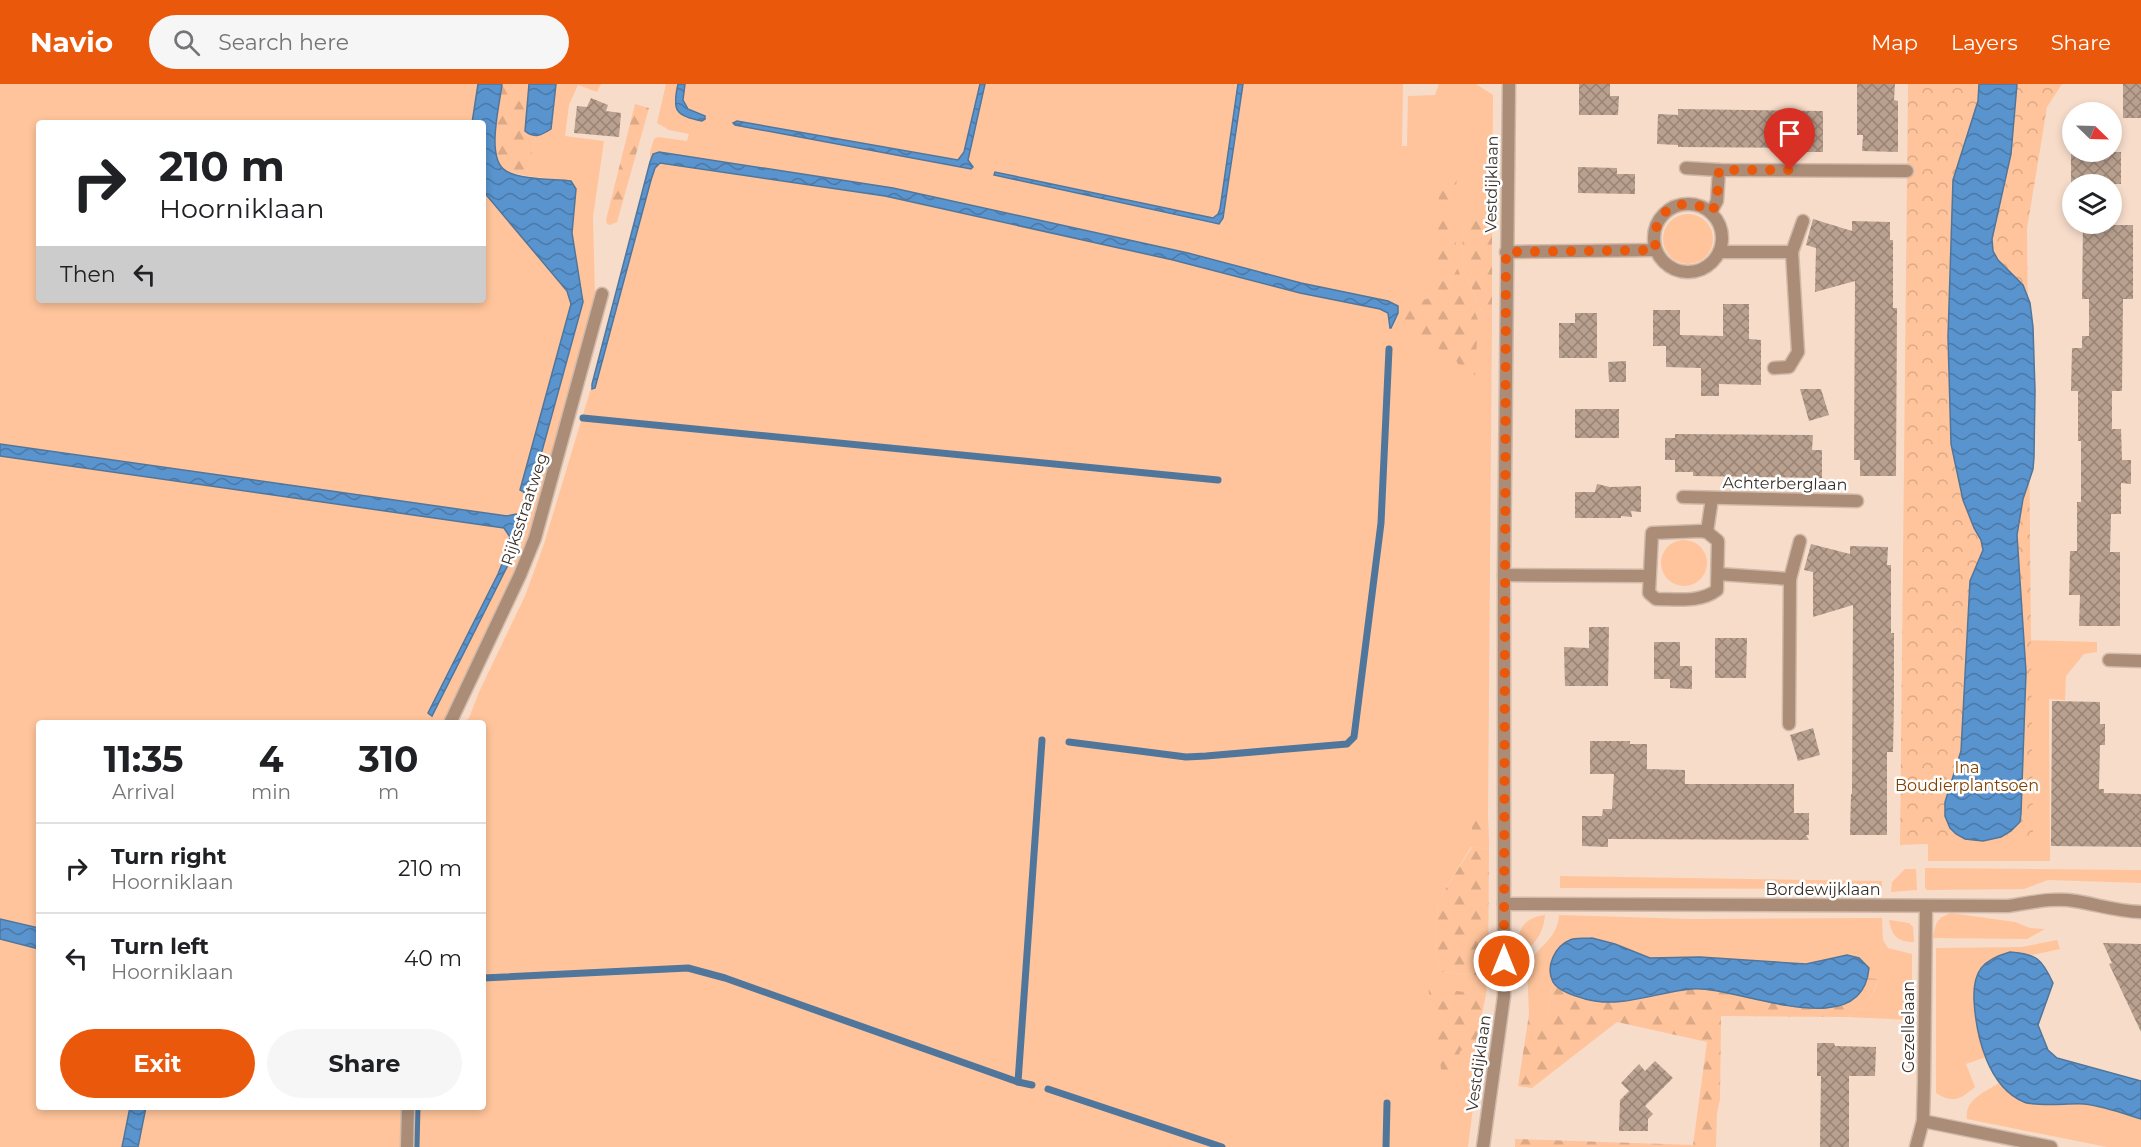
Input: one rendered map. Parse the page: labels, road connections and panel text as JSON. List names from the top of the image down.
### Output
{
  "streets": {
    "street": [
      "Vestdijklaan",
      "Achterberglaan",
      "Rijksstraatweg",
      "Bordewijklaan",
      "Gezellelaan"
    ]
  },
  "crossings": [
    ["Vestdijklaan", "Bordewijklaan"],
    ["Bordewijklaan", "Gezellelaan"]
  ],
  "parks": ["Ina Boudierplantsoen"],
  "north": "bottom right",
  "page": {
    "header": "Navio",
    "search": "Search here",
    "nav": ["Map", "Layers", "Share"],
    "turn": ["210 m", "Hoorniklaan"],
    "then": "Then",
    "eta": [
      "11:35",
      "Arrival",
      "4",
      "min",
      "310",
      "m"
    ],
    "list": [
      {
        "name": "Turn right",
        "note": "Hoorniklaan",
        "value": "210 m"
      },
      {
        "name": "Turn left",
        "note": "Hoorniklaan",
        "value": "40 m"
      }
    ],
    "buttons": ["Exit", "Share"]
  }
}
